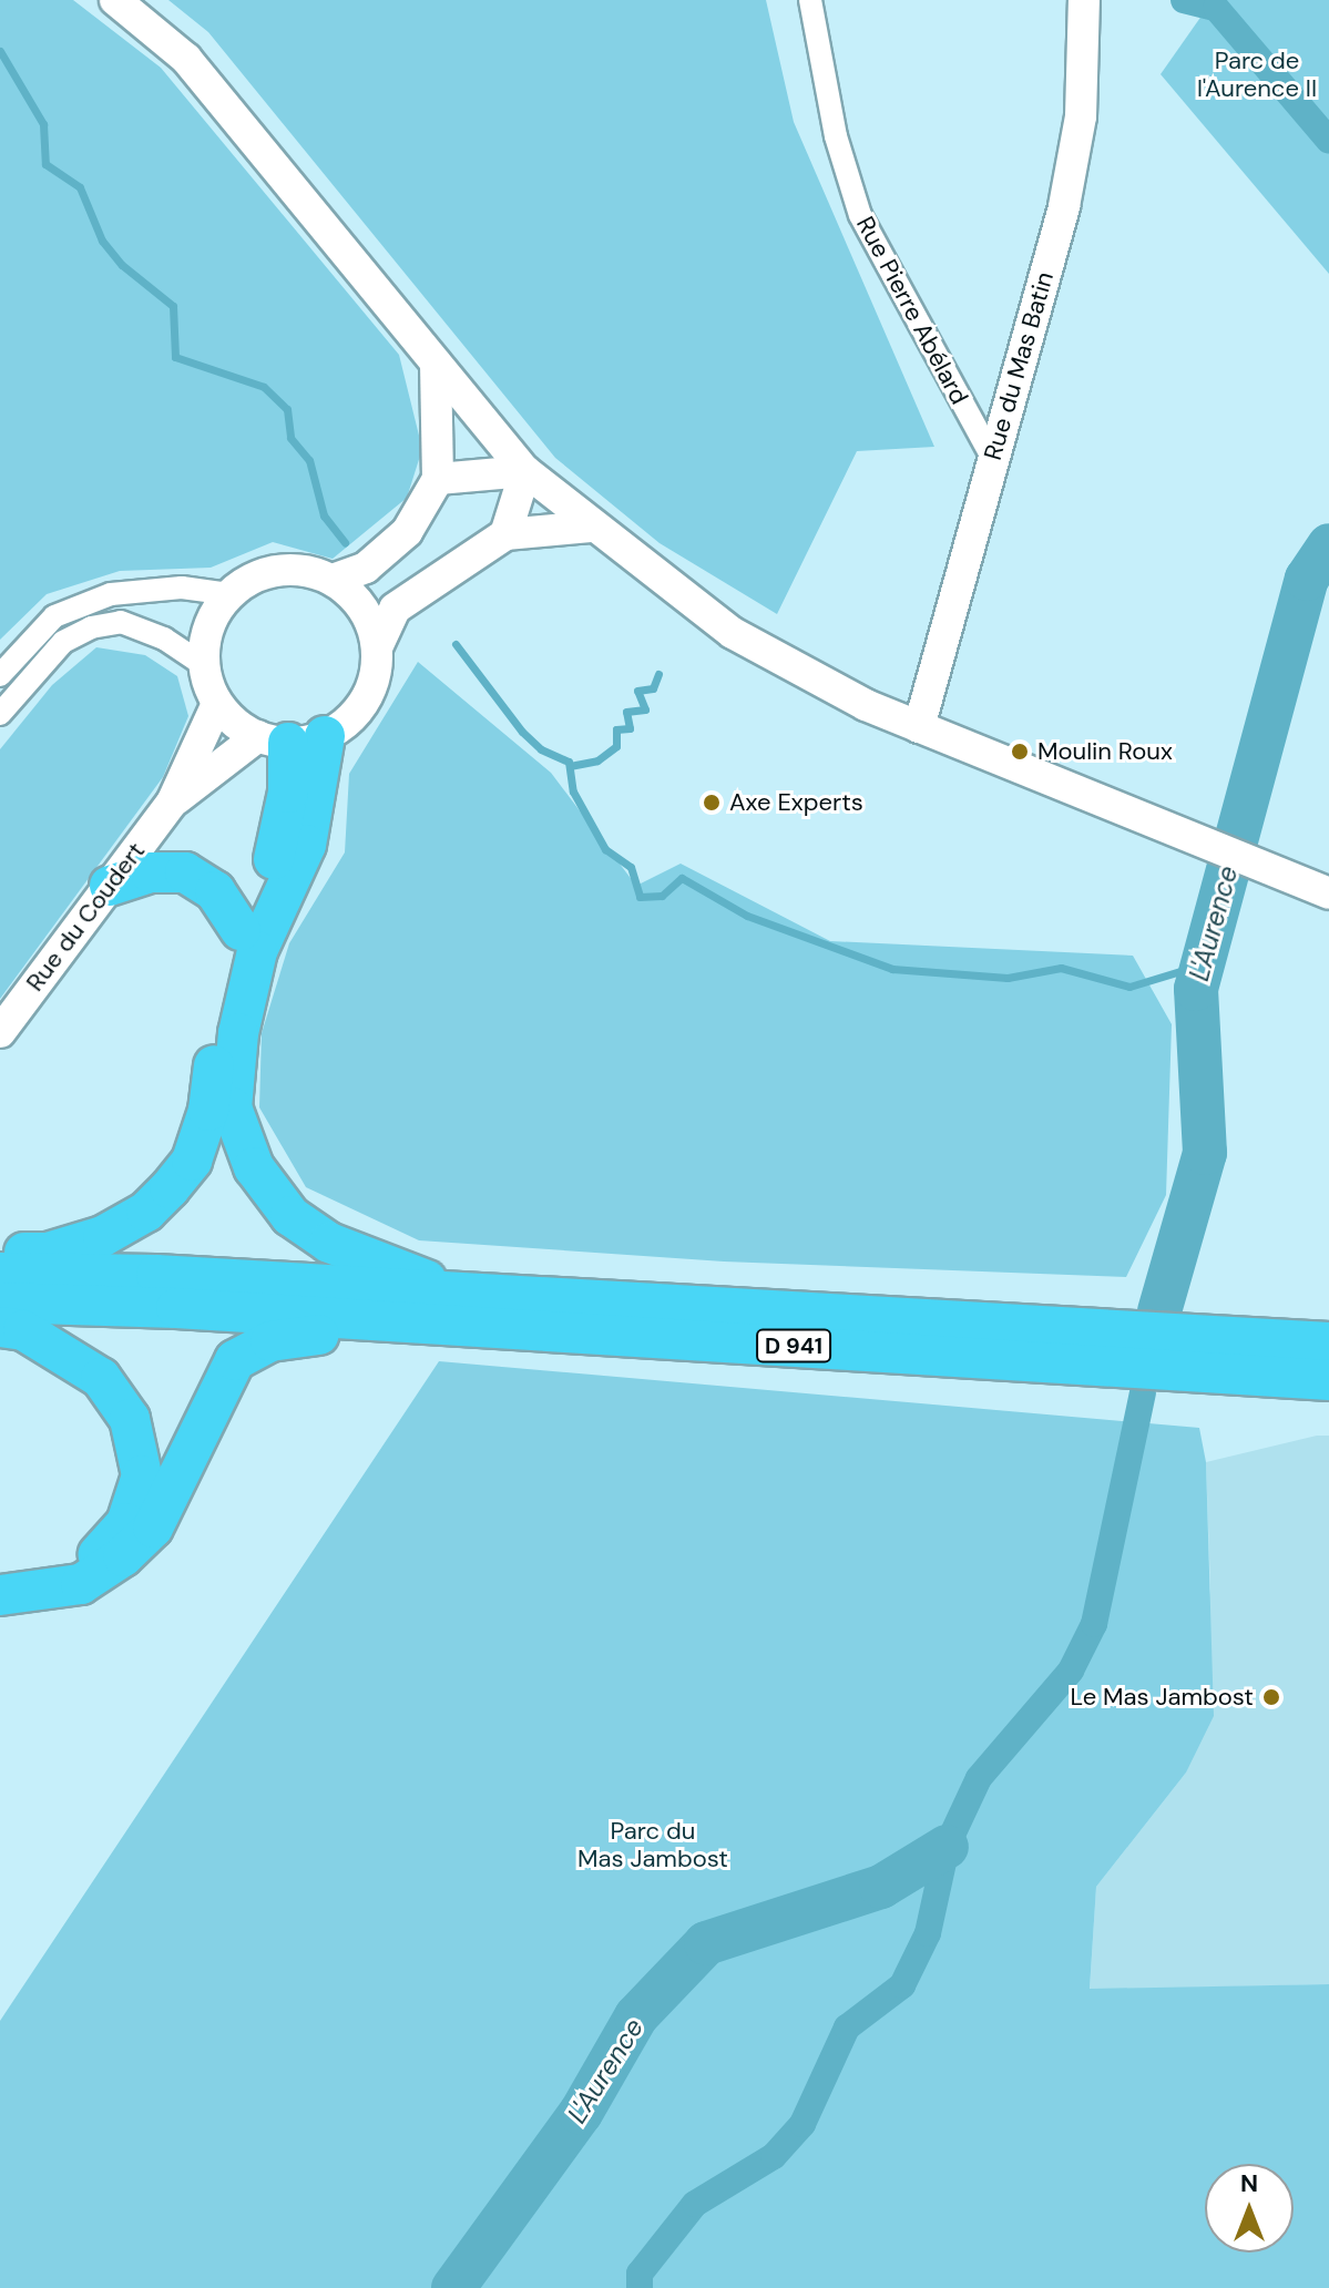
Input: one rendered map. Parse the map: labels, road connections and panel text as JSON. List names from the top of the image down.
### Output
{
  "streets": {
    "highway": ["D 941"],
    "street": ["Rue Pierre Abélard", "Rue du Mas Batin", "Rue du Coudert"]
  },
  "crossings": [
    ["Rue Pierre Abélard", "Rue du Mas Batin"]
  ],
  "water": ["L'Aurence"],
  "parks": ["Parc de l'Aurence II", "Parc du Mas Jambost"],
  "places": ["Moulin Roux", "Axe Experts", "Le Mas Jambost"],
  "north": "top"
}
